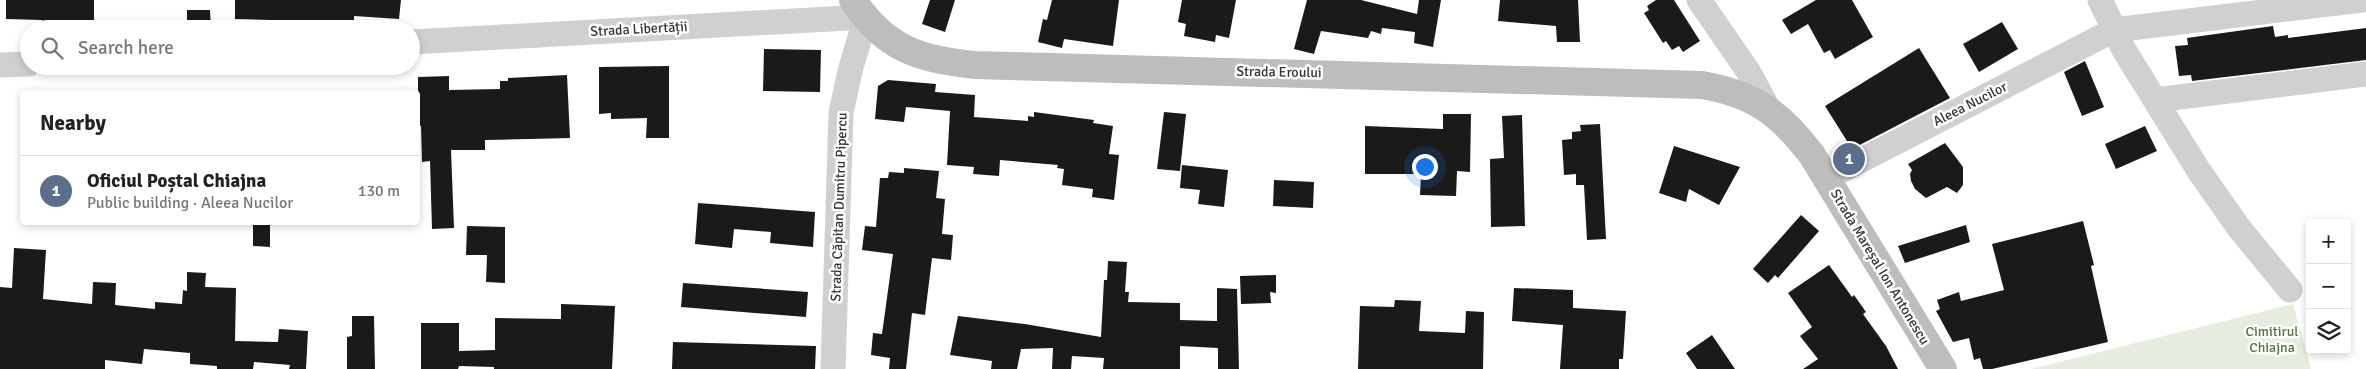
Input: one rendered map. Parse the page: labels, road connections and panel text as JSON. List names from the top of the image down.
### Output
{
  "streets": {
    "main road": ["Strada Eroului", "Strada Mareșal Ion Antonescu"],
    "street": ["Strada Libertății", "Aleea Nucilor", "Strada Căpitan Dumitru Pipercu"]
  },
  "crossings": [
    ["Strada Libertății", "Strada Eroului"],
    ["Strada Libertății", "Strada Căpitan Dumitru Pipercu"],
    ["Strada Eroului", "Strada Căpitan Dumitru Pipercu"],
    ["Strada Eroului", "Strada Mareșal Ion Antonescu"],
    ["Aleea Nucilor", "Strada Mareșal Ion Antonescu"]
  ],
  "parks": ["Cimitirul Chiajna"],
  "page": {
    "search": "Search here",
    "heading": "Nearby",
    "pins": "1",
    "list": [
      {
        "mark": "1",
        "name": "Oficiul Poștal Chiajna",
        "note": "Public building · Aleea Nucilor",
        "value": "130 m"
      }
    ],
    "map_buttons": ["+", "−"]
  }
}
